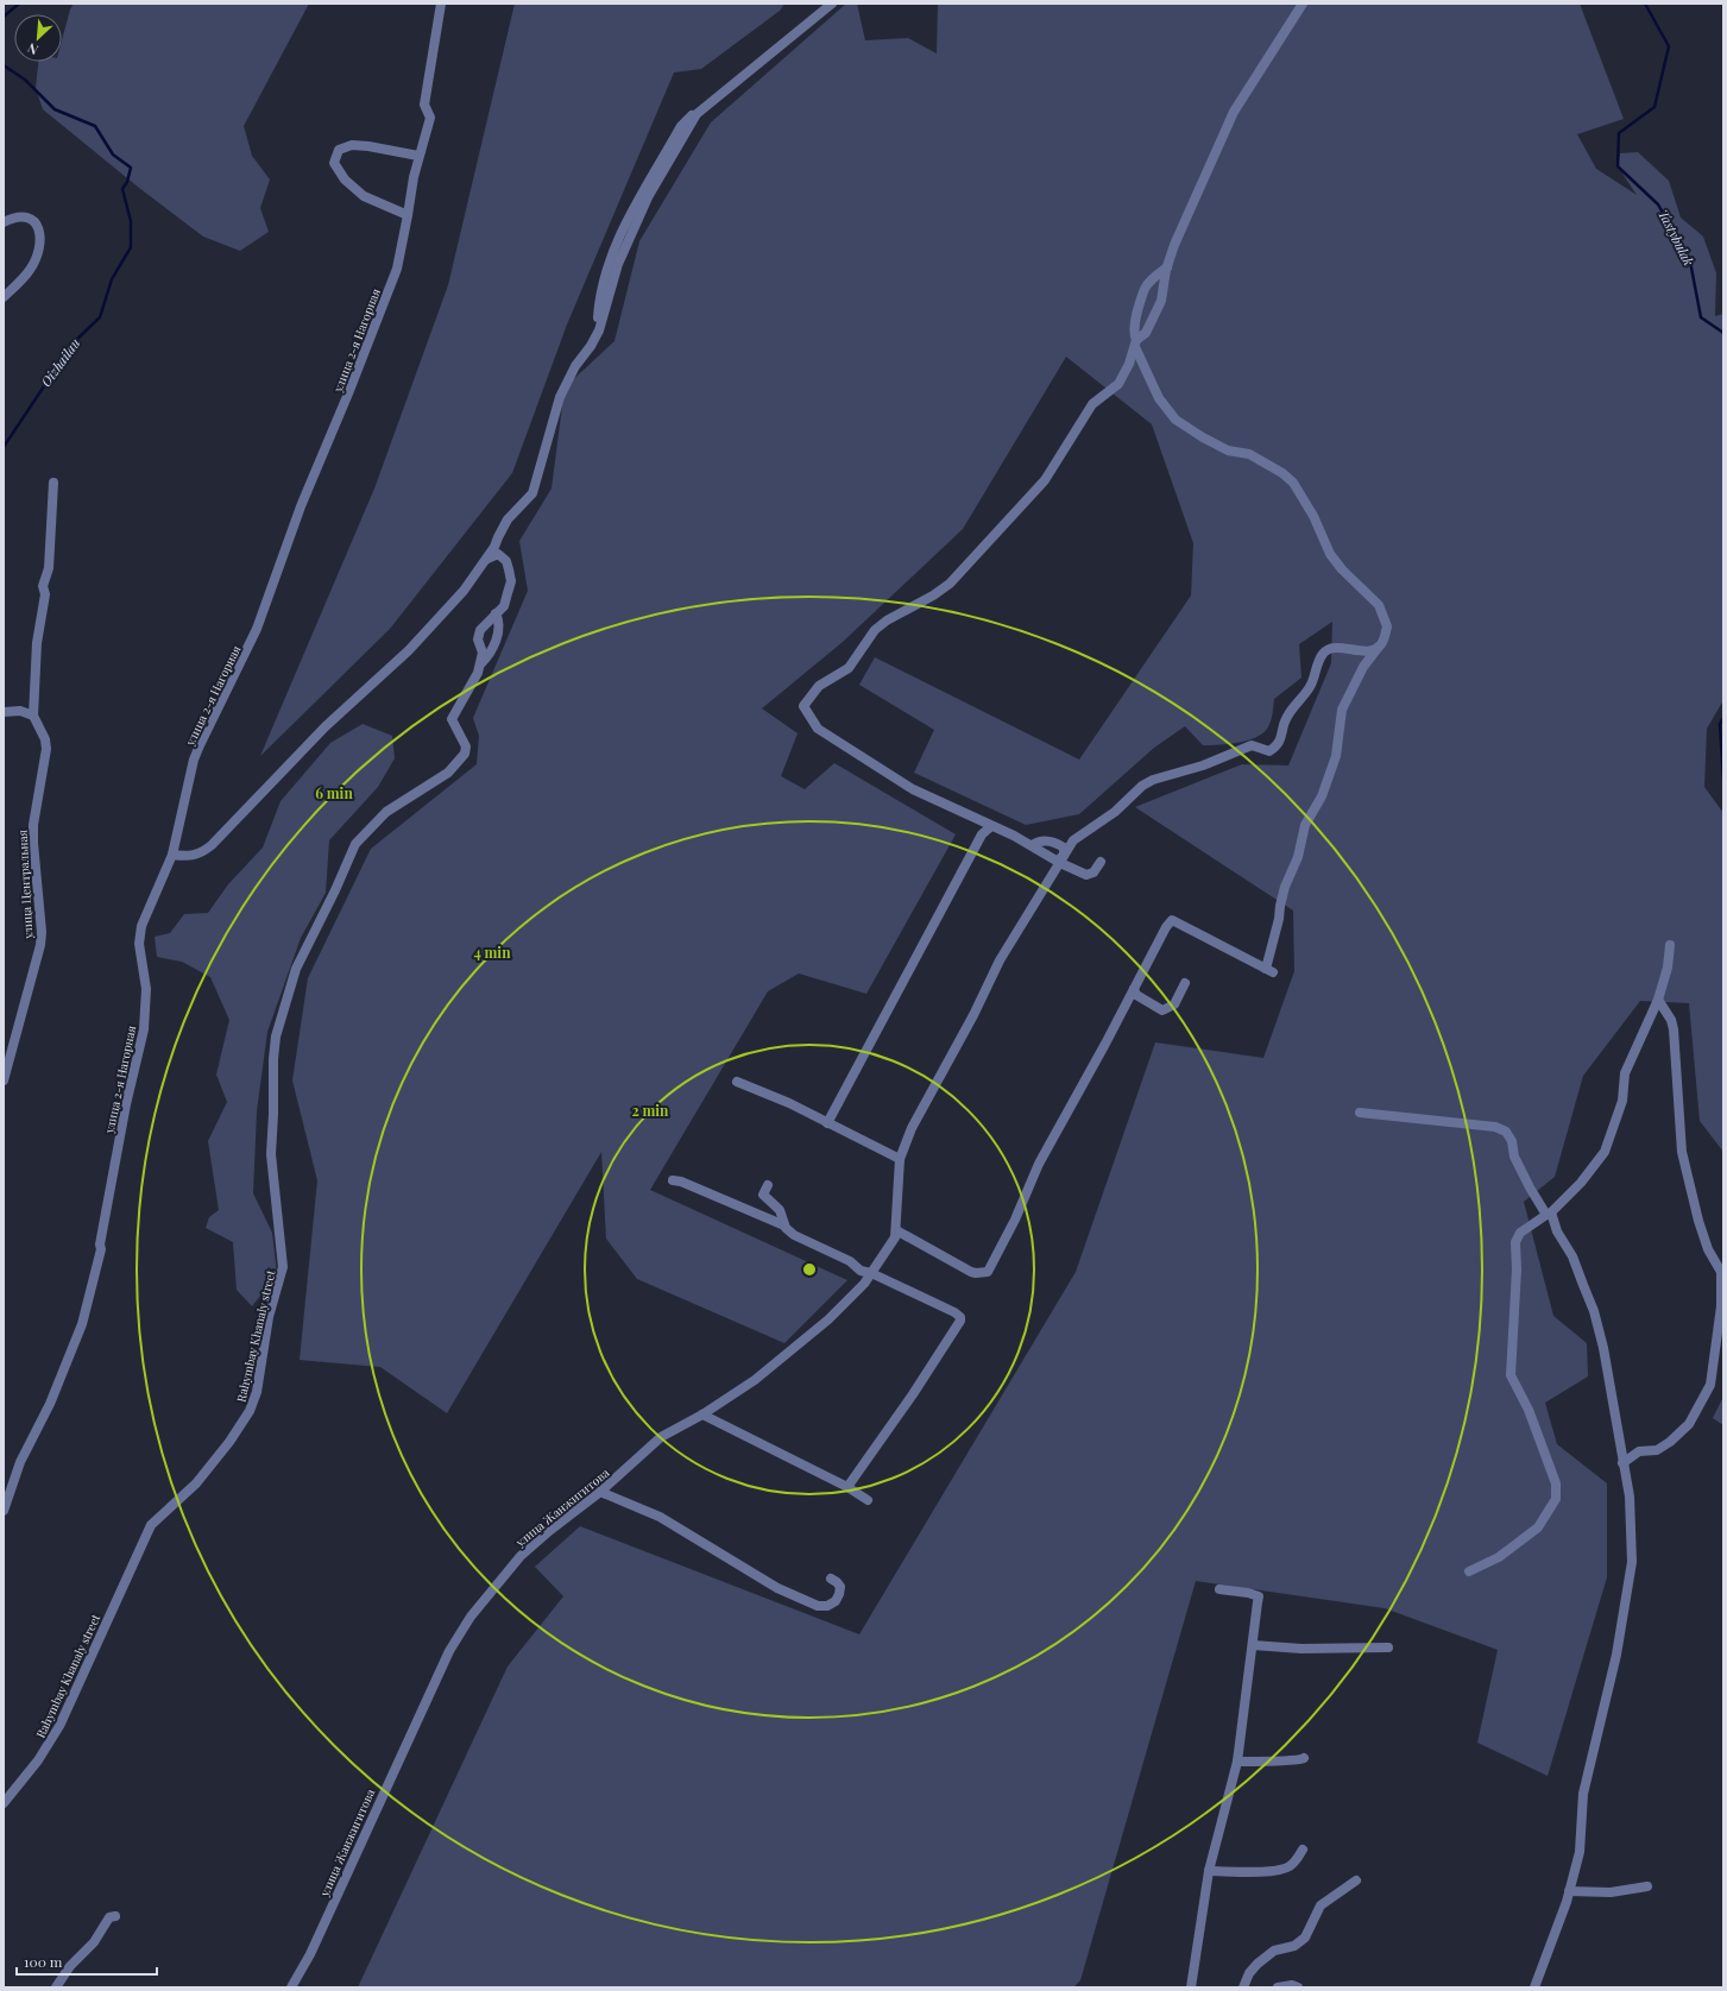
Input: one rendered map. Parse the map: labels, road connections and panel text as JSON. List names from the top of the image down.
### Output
{
  "streets": {
    "street": [
      "улица 2-я Нагорная",
      "улица Центральная",
      "Rahymbay Khanaly street",
      "улица Жанжигитова"
    ]
  },
  "water": ["Tastybulak", "Oizhailau"],
  "scale_bar": "100 m",
  "north": "bottom left",
  "rings": ["6 min", "4 min", "2 min"]
}
